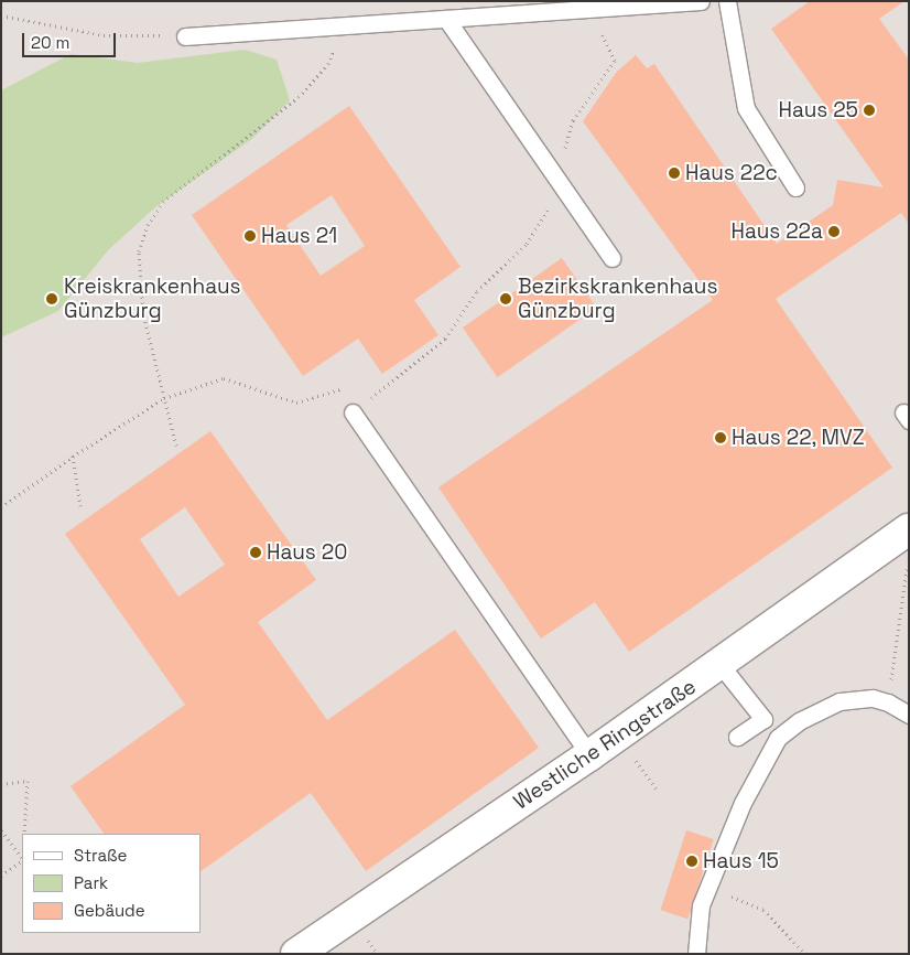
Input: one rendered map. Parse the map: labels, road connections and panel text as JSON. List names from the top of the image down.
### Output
{
  "streets": {
    "street": ["Westliche Ringstraße"]
  },
  "places": [
    "Haus 25",
    "Haus 22c",
    "Haus 22a",
    "Haus 21",
    "Kreiskrankenhaus Günzburg",
    "Bezirkskrankenhaus Günzburg",
    "Haus 22, MVZ",
    "Haus 20",
    "Haus 15"
  ],
  "legend": ["Straße", "Park", "Gebäude"],
  "scale_bar": "20 m"
}
